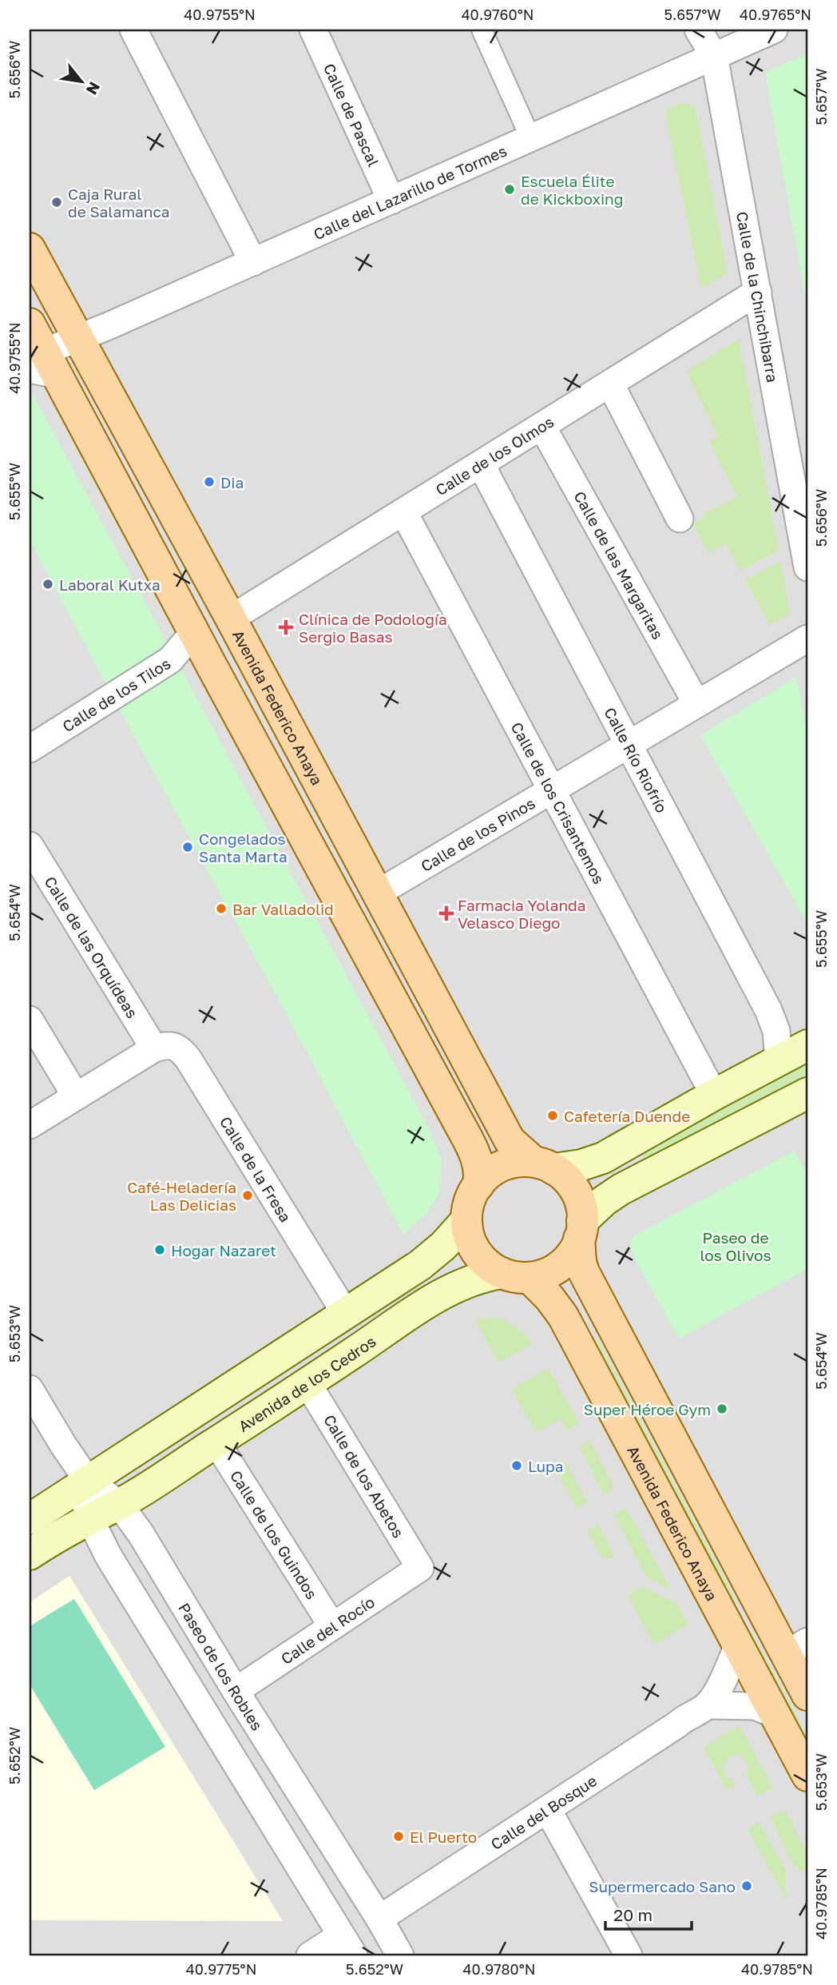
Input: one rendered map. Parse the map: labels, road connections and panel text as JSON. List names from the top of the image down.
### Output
{
  "streets": {
    "main road": ["Avenida Federico Anaya", "Avenida de los Cedros"],
    "street": [
      "Calle de Pascal",
      "Calle del Lazarillo de Tormes",
      "Calle de la Chinchibarra",
      "Calle de los Olmos",
      "Calle de las Margaritas",
      "Calle de los Tilos",
      "Calle Río Riofrío",
      "Calle de los Crisantemos",
      "Calle de los Pinos",
      "Calle de las Orquídeas",
      "Calle de la Fresa",
      "Calle de los Abetos",
      "Calle de los Guindos",
      "Calle del Rocío",
      "Paseo de los Robles",
      "Calle del Bosque"
    ]
  },
  "crossings": [
    ["Calle de Pascal", "Calle del Lazarillo de Tormes"],
    ["Calle del Lazarillo de Tormes", "Calle de la Chinchibarra"],
    ["Calle del Lazarillo de Tormes", "Avenida Federico Anaya"],
    ["Calle de la Chinchibarra", "Calle de los Olmos"],
    ["Calle de los Olmos", "Calle de las Margaritas"],
    ["Calle de los Olmos", "Avenida Federico Anaya"],
    ["Calle de los Olmos", "Calle Río Riofrío"],
    ["Calle de los Olmos", "Calle de los Crisantemos"],
    ["Calle de las Margaritas", "Calle de los Pinos"],
    ["Avenida Federico Anaya", "Calle de los Pinos"],
    ["Avenida Federico Anaya", "Avenida de los Cedros"],
    ["Avenida Federico Anaya", "Calle del Bosque"],
    ["Calle Río Riofrío", "Calle de los Pinos"],
    ["Calle de los Crisantemos", "Calle de los Pinos"],
    ["Calle de las Orquídeas", "Calle de la Fresa"],
    ["Calle de la Fresa", "Avenida de los Cedros"],
    ["Avenida de los Cedros", "Calle de los Abetos"],
    ["Avenida de los Cedros", "Calle de los Guindos"],
    ["Avenida de los Cedros", "Paseo de los Robles"],
    ["Calle de los Abetos", "Calle del Rocío"],
    ["Calle de los Guindos", "Calle del Rocío"],
    ["Calle del Rocío", "Paseo de los Robles"],
    ["Paseo de los Robles", "Calle del Bosque"]
  ],
  "parks": ["Paseo de los Olivos"],
  "places": {
    "other": [
      "Escuela Élite de Kickboxing",
      "Caja Rural de Salamanca",
      "Dia",
      "Laboral Kutxa",
      "Congelados Santa Marta",
      "Bar Valladolid",
      "Cafetería Duende",
      "Café-Heladería Las Delicias",
      "Hogar Nazaret",
      "Super Héroe Gym",
      "Lupa",
      "El Puerto",
      "Supermercado Sano"
    ],
    "health": ["Clínica de Podología Sergio Basas", "Farmacia Yolanda Velasco Diego"]
  },
  "scale_bar": "20 m",
  "north": "bottom right",
  "coordinates": [
    "40.9755°N",
    "40.9760°N",
    "5.657°W",
    "40.9765°N",
    "5.656°W",
    "5.655°W",
    "5.654°W",
    "5.653°W",
    "5.652°W",
    "40.9785°N",
    "40.9775°N",
    "40.9780°N"
  ]
}
